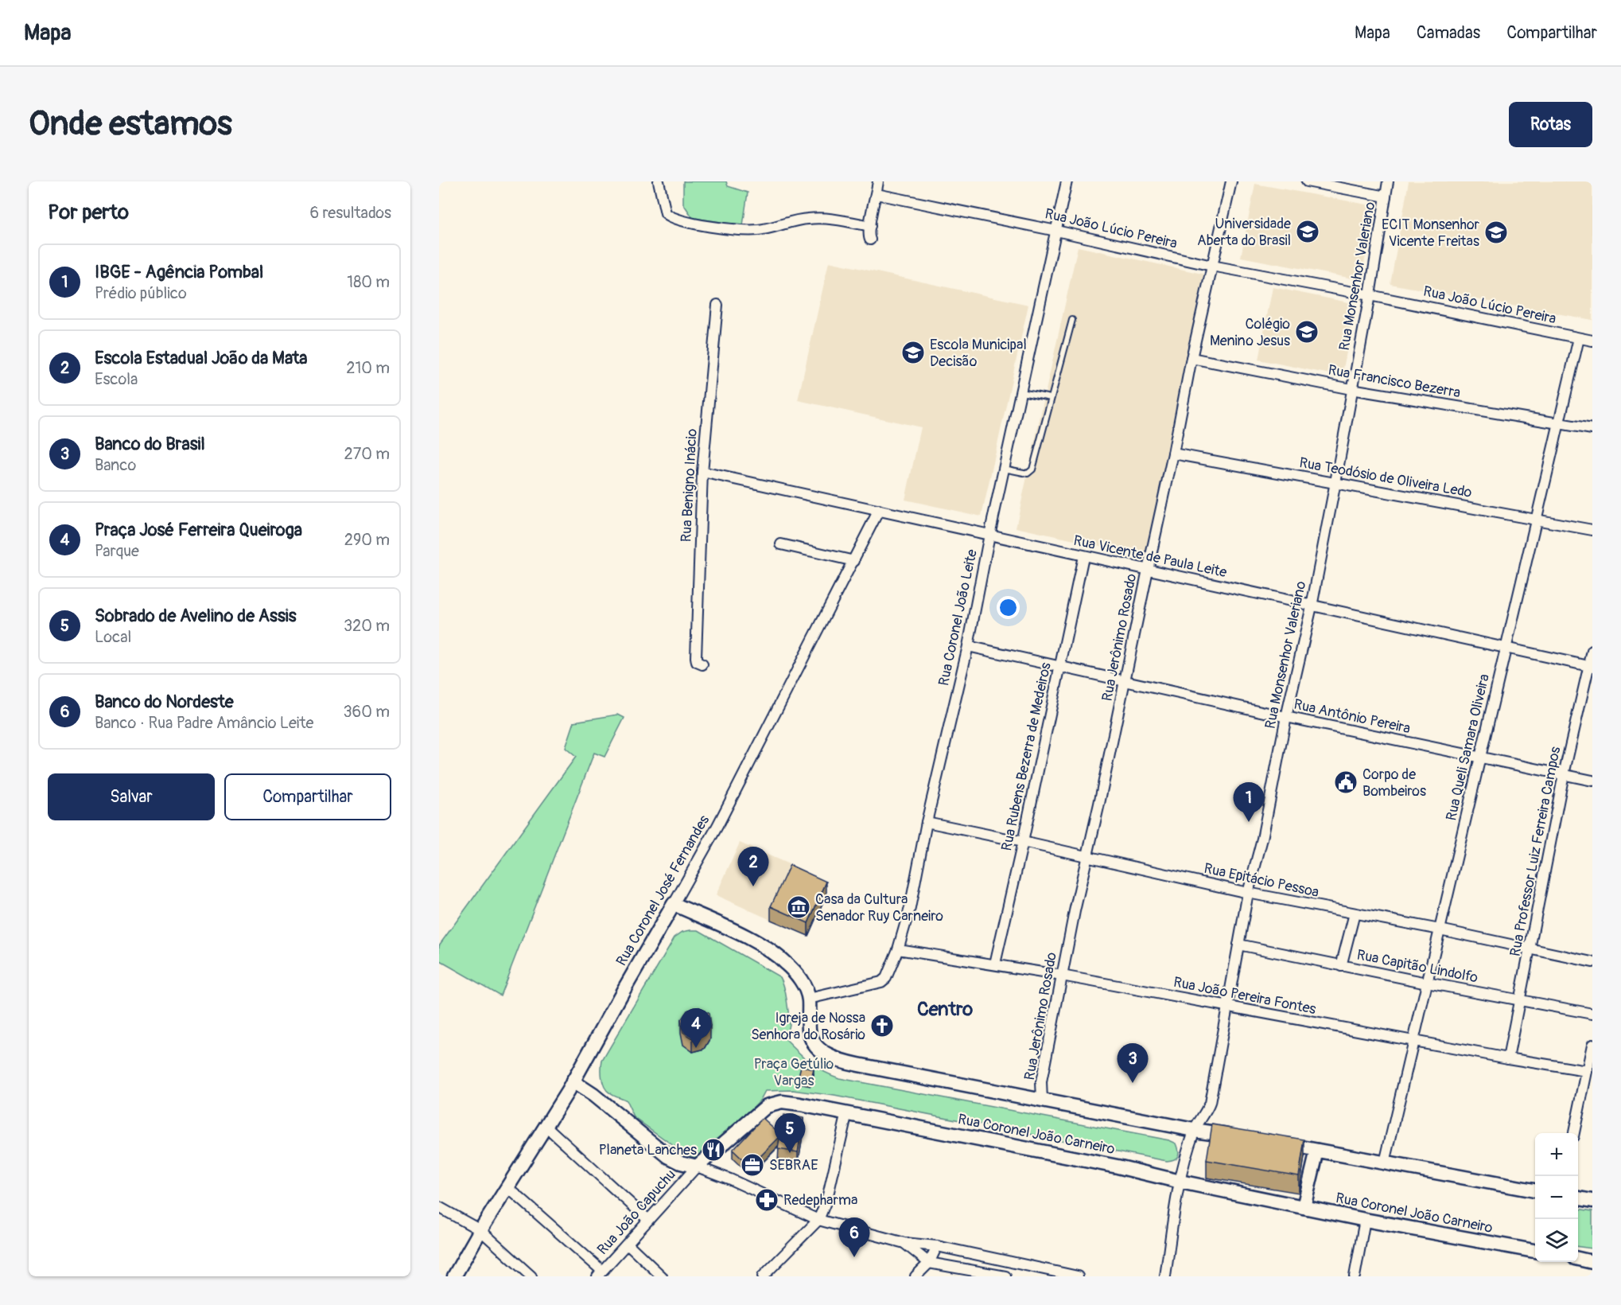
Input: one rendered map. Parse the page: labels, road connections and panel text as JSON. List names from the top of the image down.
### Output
{
  "streets": {
    "main road": ["Rua Coronel José Fernandes", "Rua Coronel João Carneiro"],
    "street": [
      "Rua João Lúcio Pereira",
      "Rua Monsenhor Valeriano",
      "Rua Francisco Bezerra",
      "Rua Teodósio de Oliveira Ledo",
      "Rua Benigno Inácio",
      "Rua Vicente de Paula Leite",
      "Rua Coronel João Leite",
      "Rua Jerônimo Rosado",
      "Rua Antônio Pereira",
      "Rua Queli Samara Oliveira",
      "Rua Rubens Bezerra de Medeiros",
      "Rua Professor Luiz Ferreira Campos",
      "Rua Epitácio Pessoa",
      "Rua Capitão Lindolfo",
      "Rua João Pereira Fontes",
      "Rua João Capuchu"
    ]
  },
  "crossings": [
    ["Rua João Lúcio Pereira", "Rua Monsenhor Valeriano"],
    ["Rua João Lúcio Pereira", "Rua Coronel João Leite"],
    ["Rua João Lúcio Pereira", "Rua Jerônimo Rosado"],
    ["Rua João Lúcio Pereira", "Rua Queli Samara Oliveira"],
    ["Rua Monsenhor Valeriano", "Rua Francisco Bezerra"],
    ["Rua Monsenhor Valeriano", "Rua Teodósio de Oliveira Ledo"],
    ["Rua Monsenhor Valeriano", "Rua Vicente de Paula Leite"],
    ["Rua Monsenhor Valeriano", "Rua Antônio Pereira"],
    ["Rua Monsenhor Valeriano", "Rua Epitácio Pessoa"],
    ["Rua Monsenhor Valeriano", "Rua Capitão Lindolfo"],
    ["Rua Monsenhor Valeriano", "Rua João Pereira Fontes"],
    ["Rua Monsenhor Valeriano", "Rua Coronel João Carneiro"],
    ["Rua Francisco Bezerra", "Rua Jerônimo Rosado"],
    ["Rua Francisco Bezerra", "Rua Queli Samara Oliveira"],
    ["Rua Teodósio de Oliveira Ledo", "Rua Jerônimo Rosado"],
    ["Rua Teodósio de Oliveira Ledo", "Rua Queli Samara Oliveira"],
    ["Rua Benigno Inácio", "Rua Vicente de Paula Leite"],
    ["Rua Vicente de Paula Leite", "Rua Coronel João Leite"],
    ["Rua Vicente de Paula Leite", "Rua Jerônimo Rosado"],
    ["Rua Vicente de Paula Leite", "Rua Queli Samara Oliveira"],
    ["Rua Vicente de Paula Leite", "Rua Rubens Bezerra de Medeiros"],
    ["Rua Vicente de Paula Leite", "Rua Professor Luiz Ferreira Campos"],
    ["Rua Vicente de Paula Leite", "Rua Coronel José Fernandes"],
    ["Rua Coronel João Leite", "Rua Antônio Pereira"],
    ["Rua Coronel João Leite", "Rua Epitácio Pessoa"],
    ["Rua Coronel João Leite", "Rua João Pereira Fontes"],
    ["Rua Jerônimo Rosado", "Rua Antônio Pereira"],
    ["Rua Jerônimo Rosado", "Rua Epitácio Pessoa"],
    ["Rua Jerônimo Rosado", "Rua João Pereira Fontes"],
    ["Rua Antônio Pereira", "Rua Queli Samara Oliveira"],
    ["Rua Antônio Pereira", "Rua Rubens Bezerra de Medeiros"],
    ["Rua Antônio Pereira", "Rua Professor Luiz Ferreira Campos"],
    ["Rua Queli Samara Oliveira", "Rua Epitácio Pessoa"],
    ["Rua Queli Samara Oliveira", "Rua Capitão Lindolfo"],
    ["Rua Queli Samara Oliveira", "Rua João Pereira Fontes"],
    ["Rua Rubens Bezerra de Medeiros", "Rua Epitácio Pessoa"],
    ["Rua Rubens Bezerra de Medeiros", "Rua João Pereira Fontes"],
    ["Rua Professor Luiz Ferreira Campos", "Rua Epitácio Pessoa"],
    ["Rua Professor Luiz Ferreira Campos", "Rua Capitão Lindolfo"],
    ["Rua Professor Luiz Ferreira Campos", "Rua João Pereira Fontes"],
    ["Rua Coronel João Carneiro", "Rua João Capuchu"]
  ],
  "districts": ["Centro"],
  "parks": ["Praça Getúlio Vargas"],
  "places": {
    "school or university": [
      "Universidade Aberta do Brasil",
      "ECIT Monsenhor Vicente Freitas",
      "Colégio Menino Jesus",
      "Escola Municipal Decisão"
    ],
    "public building": ["Corpo de Bombeiros"],
    "museum": ["Casa da Cultura Senador Ruy Carneiro"],
    "church": ["Igreja de Nossa Senhora do Rosário"],
    "restaurant": ["Planeta Lanches"],
    "office": ["SEBRAE"],
    "pharmacy": ["Redepharma"]
  },
  "page": {
    "header": "Mapa",
    "nav": ["Mapa", "Camadas", "Compartilhar"],
    "buttons": [
      "Rotas",
      ["Salvar", "Compartilhar"]
    ],
    "title": "Onde estamos",
    "heading": ["Por perto", "6 resultados"],
    "list": [
      {
        "mark": "1",
        "name": "IBGE - Agência Pombal",
        "note": "Prédio público",
        "value": "180 m"
      },
      {
        "mark": "2",
        "name": "Escola Estadual João da Mata",
        "note": "Escola",
        "value": "210 m"
      },
      {
        "mark": "3",
        "name": "Banco do Brasil",
        "note": "Banco",
        "value": "270 m"
      },
      {
        "mark": "4",
        "name": "Praça José Ferreira Queiroga",
        "note": "Parque",
        "value": "290 m"
      },
      {
        "mark": "5",
        "name": "Sobrado de Avelino de Assis",
        "note": "Local",
        "value": "320 m"
      },
      {
        "mark": "6",
        "name": "Banco do Nordeste",
        "note": "Banco · Rua Padre Amâncio Leite",
        "value": "360 m"
      }
    ],
    "pins": [
      "1",
      "2",
      "4",
      "3",
      "5",
      "6"
    ],
    "map_buttons": ["+", "−"]
  }
}
